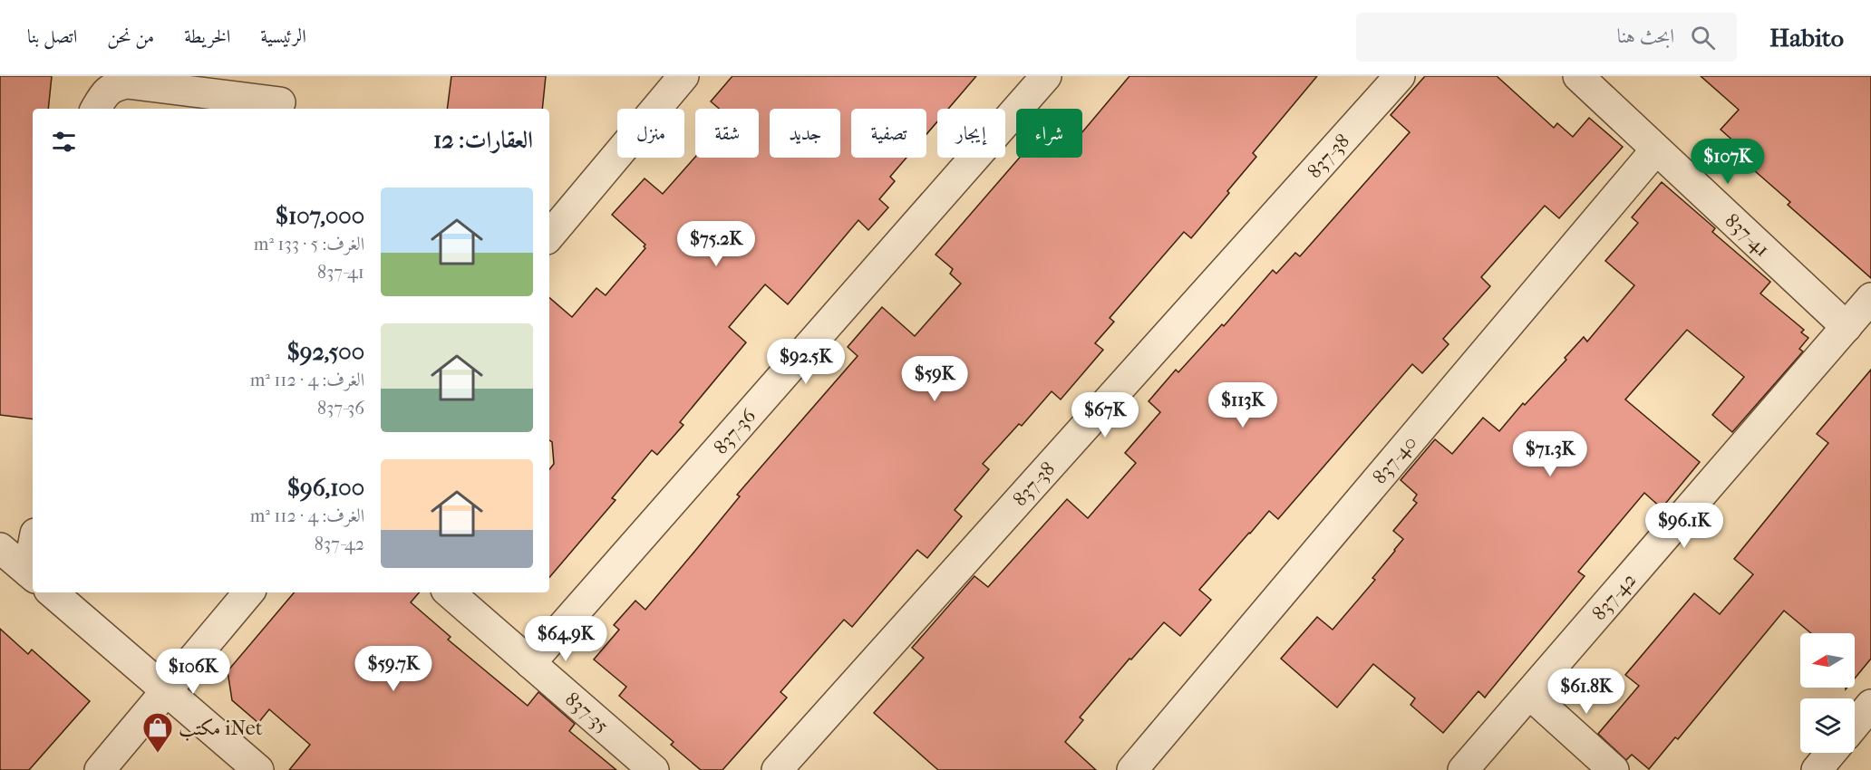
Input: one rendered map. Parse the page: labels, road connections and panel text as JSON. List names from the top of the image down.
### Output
{
  "streets": {
    "street": [
      "837-38",
      "837-41",
      "837-36",
      "837-40",
      "837-42",
      "837-35"
    ]
  },
  "crossings": [
    ["837-41", "837-40"],
    ["837-41", "837-42"],
    ["837-36", "837-35"]
  ],
  "places": {
    "shop": ["مكتب iNet"]
  },
  "north": "left",
  "page": {
    "header": "Habito",
    "search": "ابحث هنا",
    "nav": [
      "الرئيسية",
      "الخريطة",
      "من نحن",
      "اتصل بنا"
    ],
    "chip": [
      "شراء",
      "إيجار",
      "تصفية",
      "جديد",
      "شقة",
      "منزل"
    ],
    "heading": "العقارات: 12",
    "price": [
      "$107K",
      "$75.2K",
      "$92.5K",
      "$59K",
      "$113K",
      "$67K",
      "$71.3K",
      "$96.1K",
      "$64.9K",
      "$59.7K",
      "$106K",
      "$61.8K"
    ],
    "list": [
      {
        "name": "$107,000",
        "note": "الغرف: 5 · 133 m² · 837-41"
      },
      {
        "name": "$92,500",
        "note": "الغرف: 4 · 112 m² · 837-36"
      },
      {
        "name": "$96,100",
        "note": "الغرف: 4 · 112 m² · 837-42"
      }
    ]
  }
}
